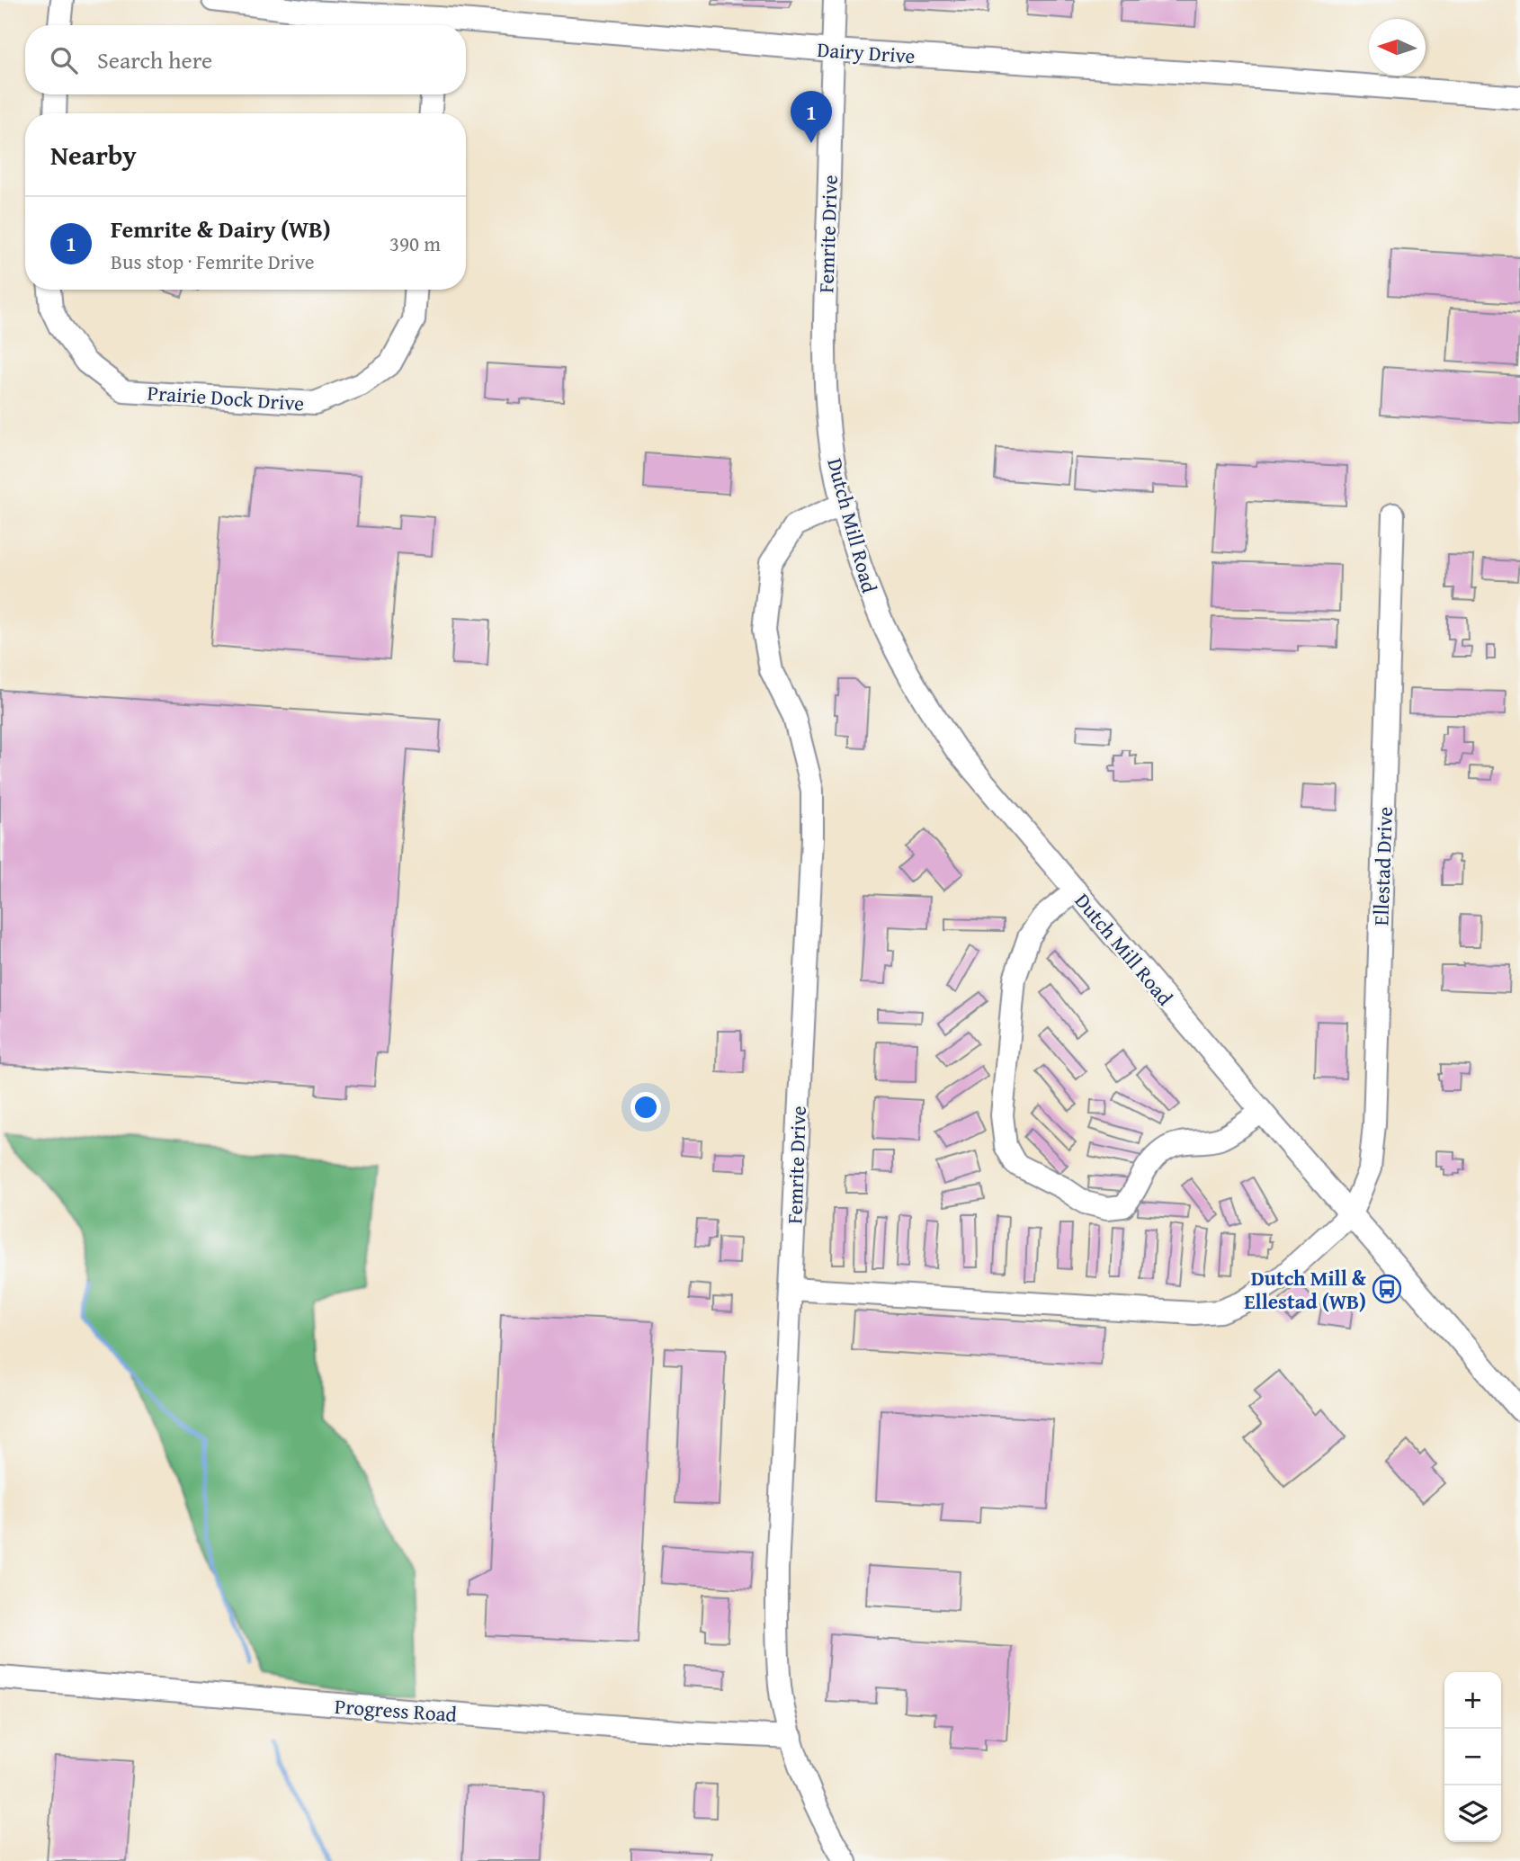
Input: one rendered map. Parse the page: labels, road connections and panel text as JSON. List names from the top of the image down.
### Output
{
  "streets": {
    "street": [
      "Dairy Drive",
      "Femrite Drive",
      "Prairie Dock Drive",
      "Dutch Mill Road",
      "Ellestad Drive",
      "Progress Road"
    ]
  },
  "crossings": [
    ["Dairy Drive", "Femrite Drive"],
    ["Femrite Drive", "Dutch Mill Road"],
    ["Femrite Drive", "Progress Road"],
    ["Dutch Mill Road", "Ellestad Drive"]
  ],
  "places": {
    "bus stop": ["Dutch Mill & Ellestad (WB)"]
  },
  "north": "left",
  "page": {
    "search": "Search here",
    "pins": "1",
    "heading": "Nearby",
    "list": [
      {
        "mark": "1",
        "name": "Femrite & Dairy (WB)",
        "note": "Bus stop · Femrite Drive",
        "value": "390 m"
      }
    ],
    "map_buttons": ["+", "−"]
  }
}
